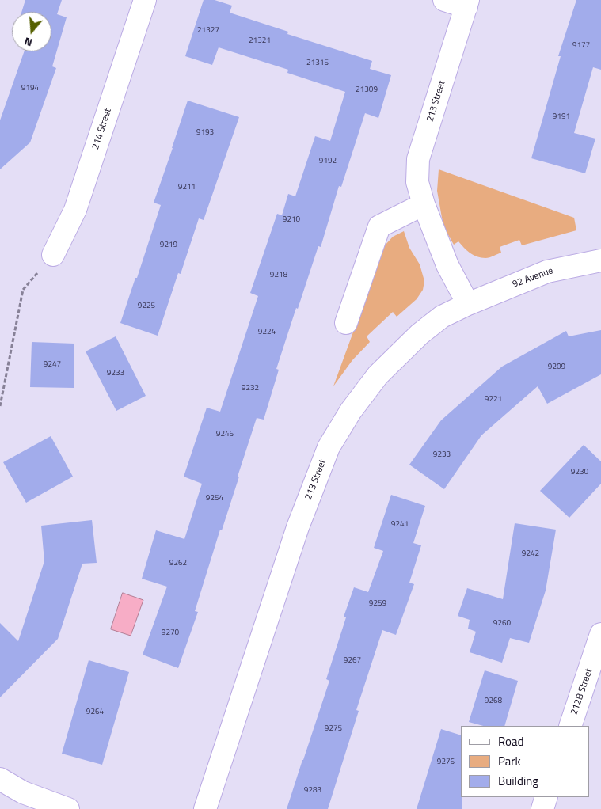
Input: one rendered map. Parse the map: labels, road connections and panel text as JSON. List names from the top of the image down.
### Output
{
  "streets": {
    "street": [
      "213 Street",
      "214 Street",
      "92 Avenue",
      "212B Street"
    ]
  },
  "crossings": [
    ["213 Street", "92 Avenue"]
  ],
  "house_numbers": [
    "21327",
    "21321",
    "9177",
    "21315",
    "9194",
    "21309",
    "9191",
    "9193",
    "9192",
    "9211",
    "9210",
    "9219",
    "9218",
    "9225",
    "9224",
    "9247",
    "9209",
    "9233",
    "9232",
    "9221",
    "9246",
    "9233",
    "9230",
    "9254",
    "9241",
    "9242",
    "9262",
    "9259",
    "9260",
    "9270",
    "9267",
    "9268",
    "9264",
    "9275",
    "9276",
    "9283"
  ],
  "legend": ["Road", "Park", "Building"],
  "north": "bottom"
}
